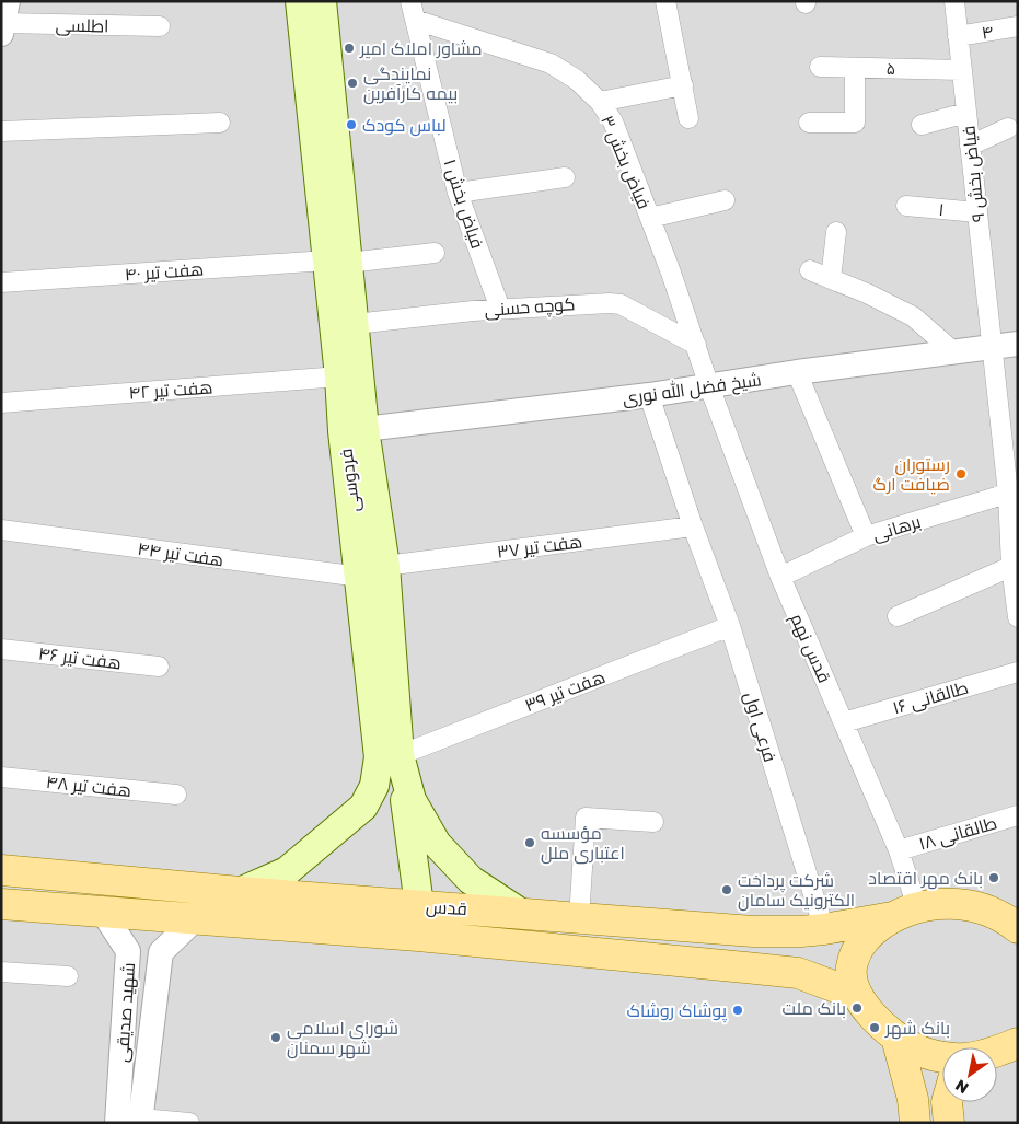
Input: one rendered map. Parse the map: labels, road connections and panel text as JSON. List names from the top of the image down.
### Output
{
  "streets": {
    "main road": ["فردوسی", "قدس"],
    "street": [
      "اطلسی",
      "۴",
      "۵",
      "فیاض بخش ۳",
      "فیاض بخش ۹",
      "فیاض بخش ۱",
      "۱",
      "هفت تیر ۴۰",
      "کوچه حسنی",
      "شیخ فضل الله نوری",
      "هفت تیر ۴۲",
      "برهانی",
      "هفت تیر ۳۷",
      "هفت تیر ۴۴",
      "قدس نهم",
      "هفت تیر ۴۶",
      "هفت تیر ۳۹",
      "طالقانی ۱۶",
      "فرعی اول",
      "هفت تیر ۴۸",
      "طالقانی ۱۸",
      "شهید صدیقی"
    ]
  },
  "crossings": [
    ["۴", "فیاض بخش ۹"],
    ["۵", "فیاض بخش ۹"],
    ["فیاض بخش ۳", "فیاض بخش ۱"],
    ["فیاض بخش ۳", "کوچه حسنی"],
    ["فیاض بخش ۳", "شیخ فضل الله نوری"],
    ["فیاض بخش ۳", "قدس نهم"],
    ["فیاض بخش ۹", "۱"],
    ["فیاض بخش ۹", "شیخ فضل الله نوری"],
    ["فیاض بخش ۹", "برهانی"],
    ["فیاض بخش ۱", "کوچه حسنی"],
    ["هفت تیر ۴۰", "فردوسی"],
    ["کوچه حسنی", "فردوسی"],
    ["شیخ فضل الله نوری", "فردوسی"],
    ["شیخ فضل الله نوری", "قدس نهم"],
    ["شیخ فضل الله نوری", "فرعی اول"],
    ["هفت تیر ۴۲", "فردوسی"],
    ["فردوسی", "هفت تیر ۳۷"],
    ["فردوسی", "هفت تیر ۴۴"],
    ["فردوسی", "هفت تیر ۳۹"],
    ["فردوسی", "قدس"],
    ["برهانی", "قدس نهم"],
    ["هفت تیر ۳۷", "هفت تیر ۴۴"],
    ["هفت تیر ۳۷", "فرعی اول"],
    ["قدس نهم", "طالقانی ۱۶"],
    ["قدس نهم", "طالقانی ۱۸"],
    ["قدس نهم", "قدس"],
    ["هفت تیر ۳۹", "فرعی اول"],
    ["فرعی اول", "قدس"],
    ["قدس", "شهید صدیقی"]
  ],
  "places": [
    "مشاور املاک امیر",
    "نمایندگی بیمه کارآفرین",
    "لباس کودک",
    "رستوران ضیافت ارگ",
    "مؤسسه اعتباری ملل",
    "بانک مهر اقتصاد",
    "شرکت پرداخت الکترونیک سامان",
    "بانک ملت",
    "پوشاک روشاک",
    "بانک شهر",
    "شورای اسلامی شهر سمنان"
  ],
  "north": "bottom left"
}
